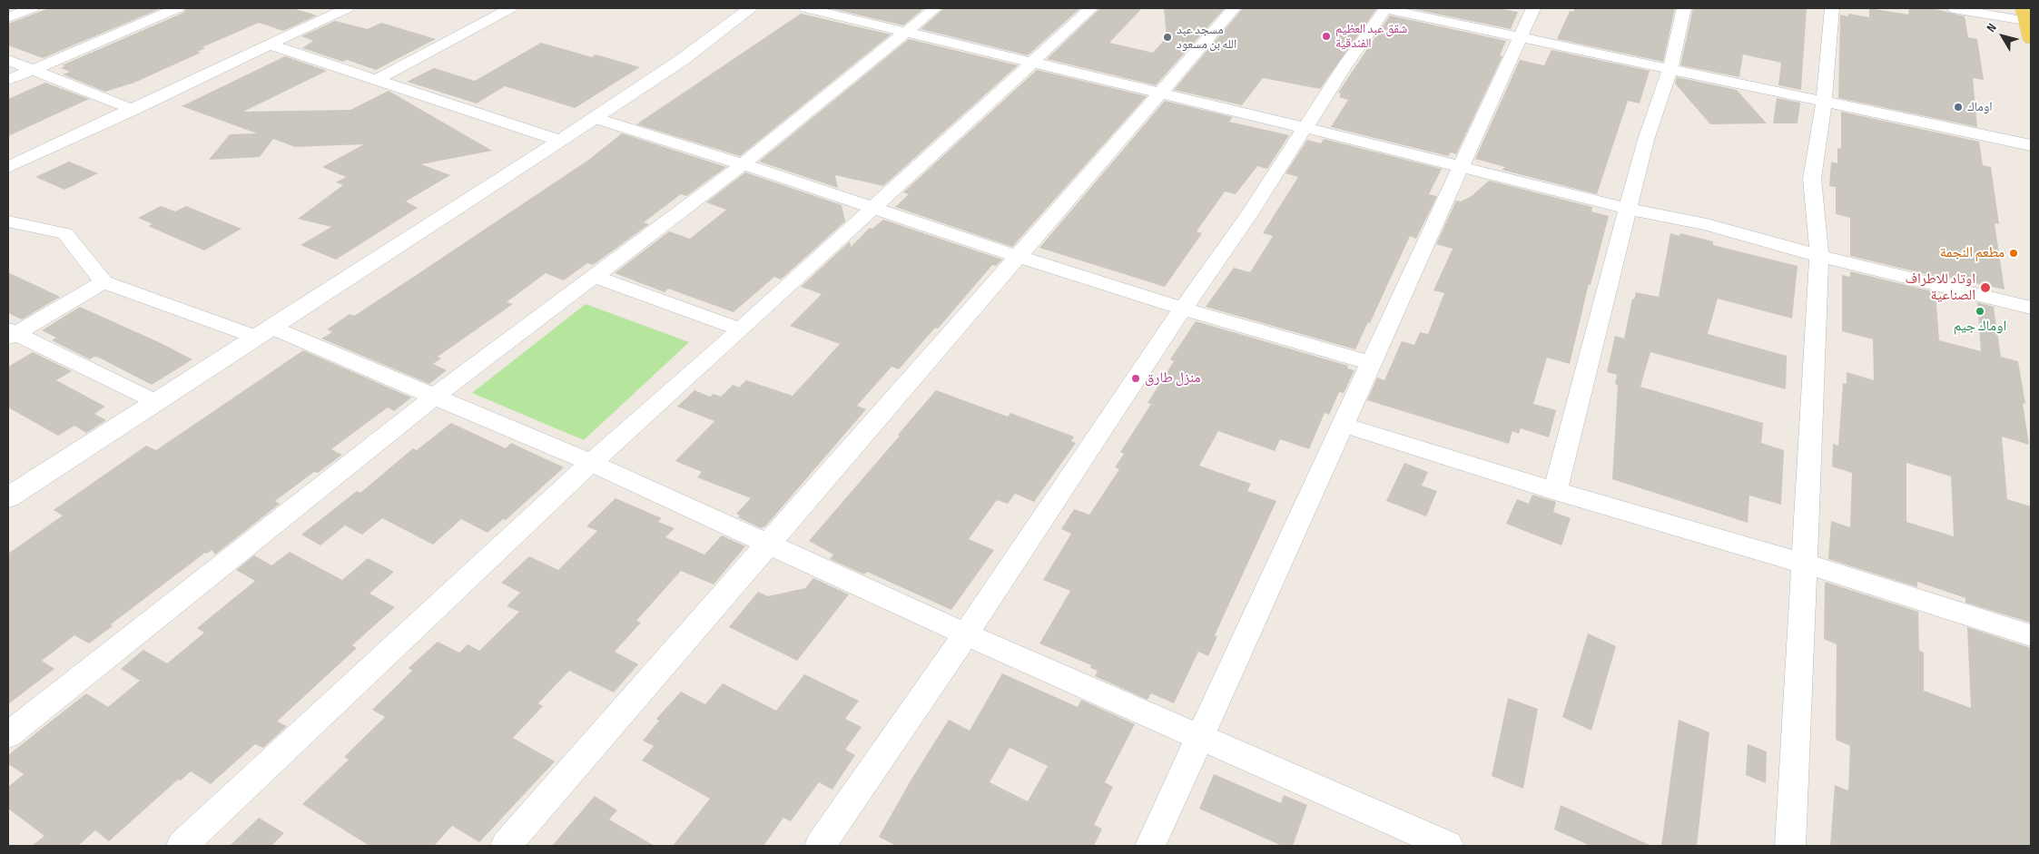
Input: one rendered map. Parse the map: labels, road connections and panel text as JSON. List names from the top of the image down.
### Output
{
  "places": [
    "شقق عبد العظيم الفندقية",
    "مسجد عبد الله بن مسعود",
    "اوماك",
    "مطعم النجمة",
    "اوتاد للاطراف الصناعية",
    "اوماك جيم",
    "منزل طارق"
  ],
  "north": "top left"
}
